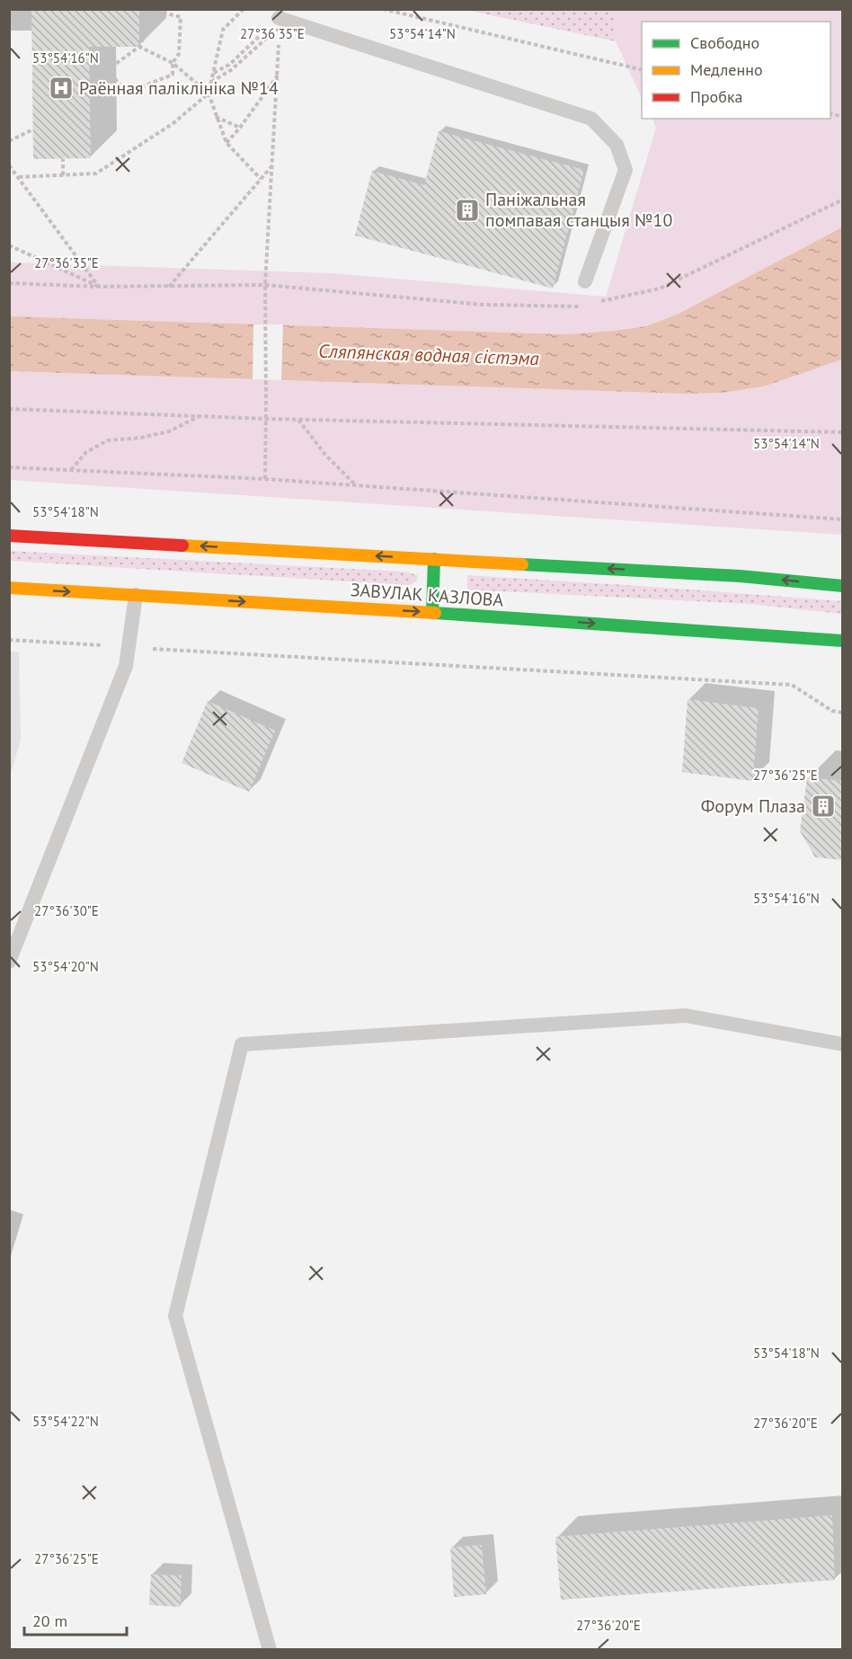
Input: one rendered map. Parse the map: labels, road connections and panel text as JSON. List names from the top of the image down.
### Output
{
  "streets": {
    "main road": ["ЗАВУЛАК КАЗЛОВА"]
  },
  "water": ["Сляпянская водная сістэма"],
  "places": {
    "hospital": ["Раённая паліклініка №14"],
    "building": ["Паніжальная помпавая станцыя №10", "Форум Плаза"]
  },
  "legend": ["Свободно", "Медленно", "Пробка"],
  "scale_bar": "20 m",
  "coordinates": [
    "27°36'35\"E",
    "53°54'14\"N",
    "53°54'16\"N",
    "53°54'18\"N",
    "27°36'25\"E",
    "27°36'30\"E",
    "53°54'20\"N",
    "53°54'22\"N",
    "27°36'20\"E"
  ]
}
